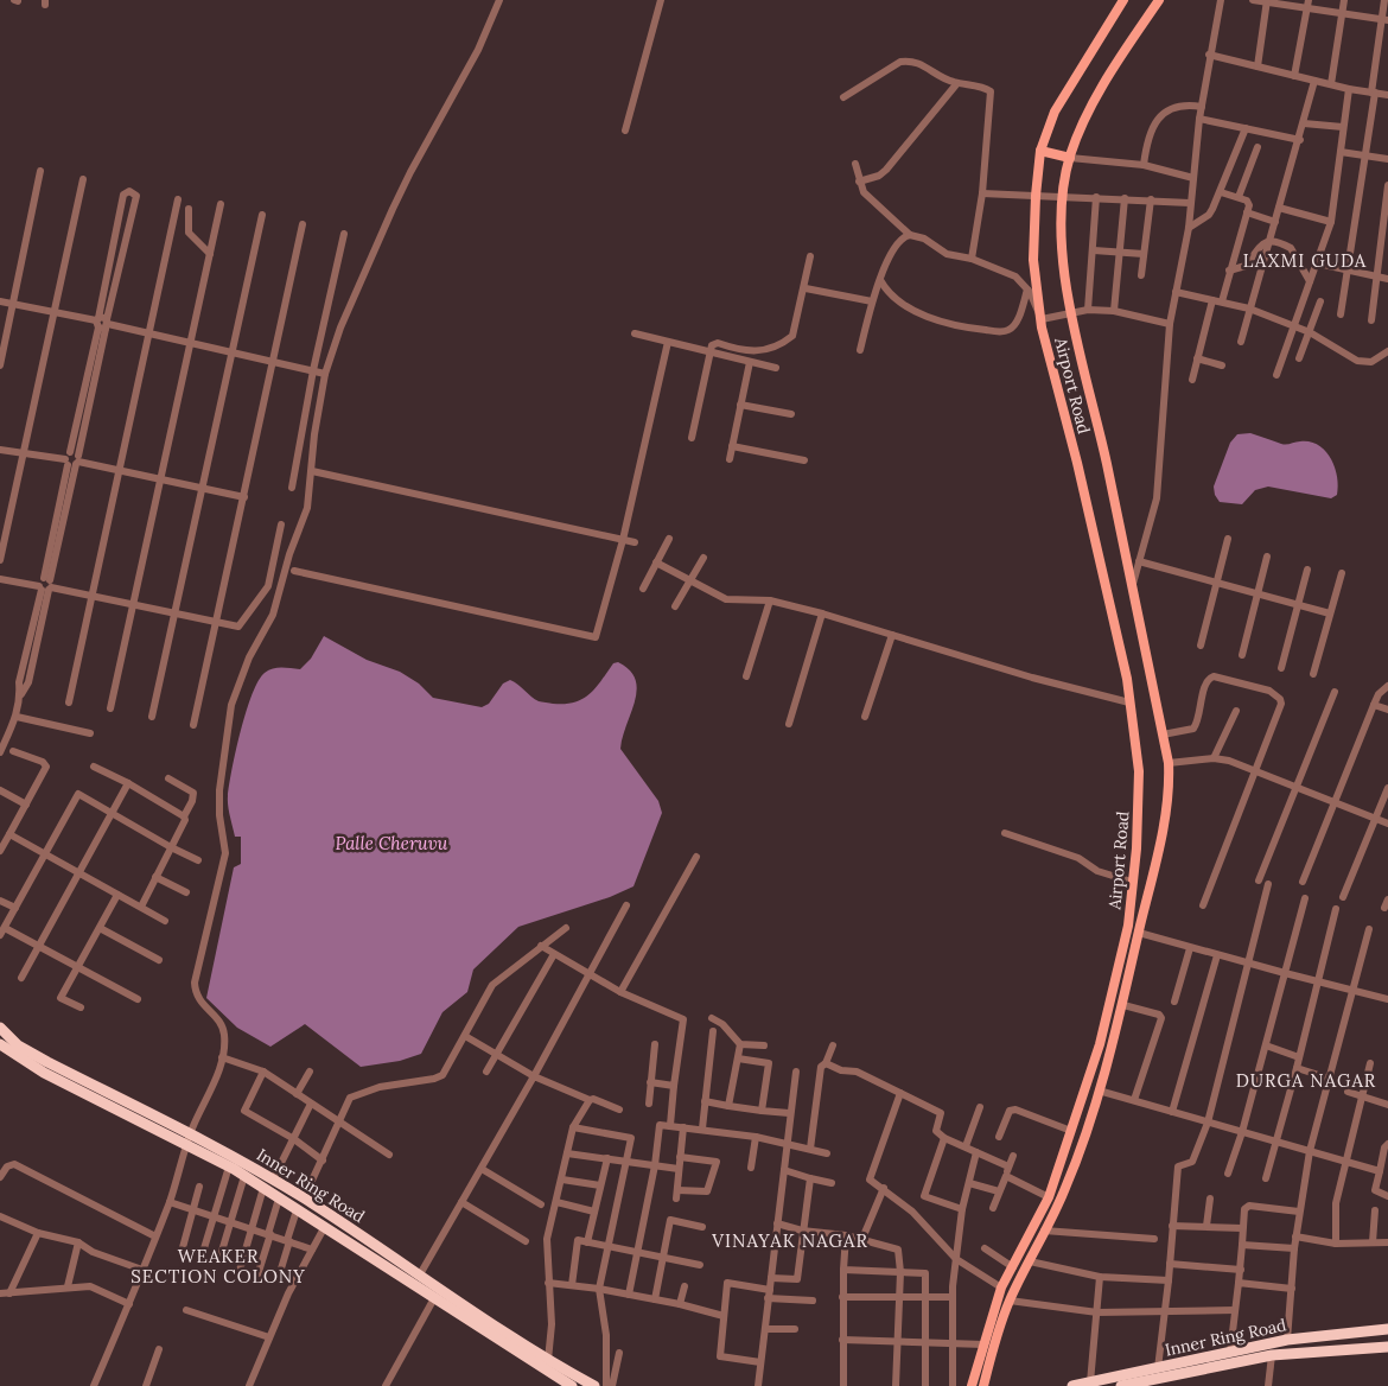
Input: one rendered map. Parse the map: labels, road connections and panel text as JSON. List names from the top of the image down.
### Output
{
  "streets": {
    "highway": ["Inner Ring Road"],
    "main road": ["Airport Road"]
  },
  "districts": [
    "LAXMI GUDA",
    "DURGA NAGAR",
    "VINAYAK NAGAR",
    "WEAKER SECTION COLONY"
  ],
  "water": ["Palle Cheruvu"]
}
